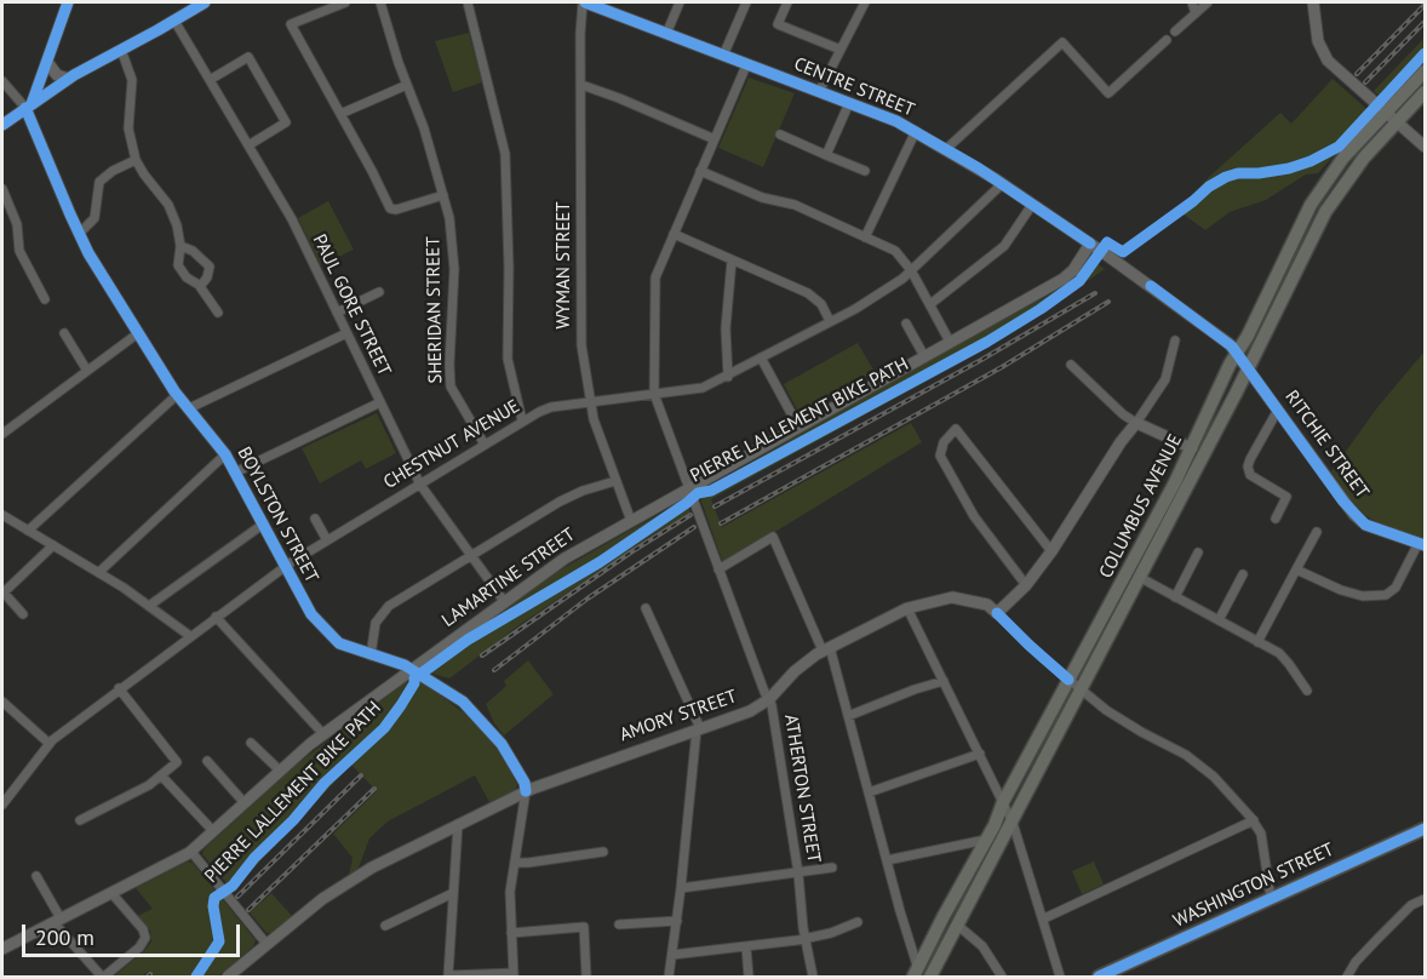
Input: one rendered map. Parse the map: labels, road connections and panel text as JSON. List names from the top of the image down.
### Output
{
  "streets": {
    "main road": ["COLUMBUS AVENUE", "WASHINGTON STREET"],
    "street": [
      "CENTRE STREET",
      "WYMAN STREET",
      "PAUL GORE STREET",
      "SHERIDAN STREET",
      "CHESTNUT AVENUE",
      "RITCHIE STREET",
      "BOYLSTON STREET",
      "LAMARTINE STREET",
      "AMORY STREET",
      "ATHERTON STREET"
    ],
    "cycle path": ["PIERRE LALLEMENT BIKE PATH"]
  },
  "crossings": [
    ["CENTRE STREET", "WYMAN STREET"],
    ["CENTRE STREET", "CHESTNUT AVENUE"],
    ["CENTRE STREET", "RITCHIE STREET"],
    ["CENTRE STREET", "COLUMBUS AVENUE"],
    ["CENTRE STREET", "LAMARTINE STREET"],
    ["WYMAN STREET", "CHESTNUT AVENUE"],
    ["WYMAN STREET", "LAMARTINE STREET"],
    ["PAUL GORE STREET", "CHESTNUT AVENUE"],
    ["PAUL GORE STREET", "LAMARTINE STREET"],
    ["SHERIDAN STREET", "CHESTNUT AVENUE"],
    ["CHESTNUT AVENUE", "BOYLSTON STREET"],
    ["CHESTNUT AVENUE", "ATHERTON STREET"],
    ["RITCHIE STREET", "COLUMBUS AVENUE"],
    ["BOYLSTON STREET", "LAMARTINE STREET"],
    ["BOYLSTON STREET", "AMORY STREET"],
    ["LAMARTINE STREET", "ATHERTON STREET"],
    ["AMORY STREET", "ATHERTON STREET"]
  ],
  "scale_bar": "200 m"
}
